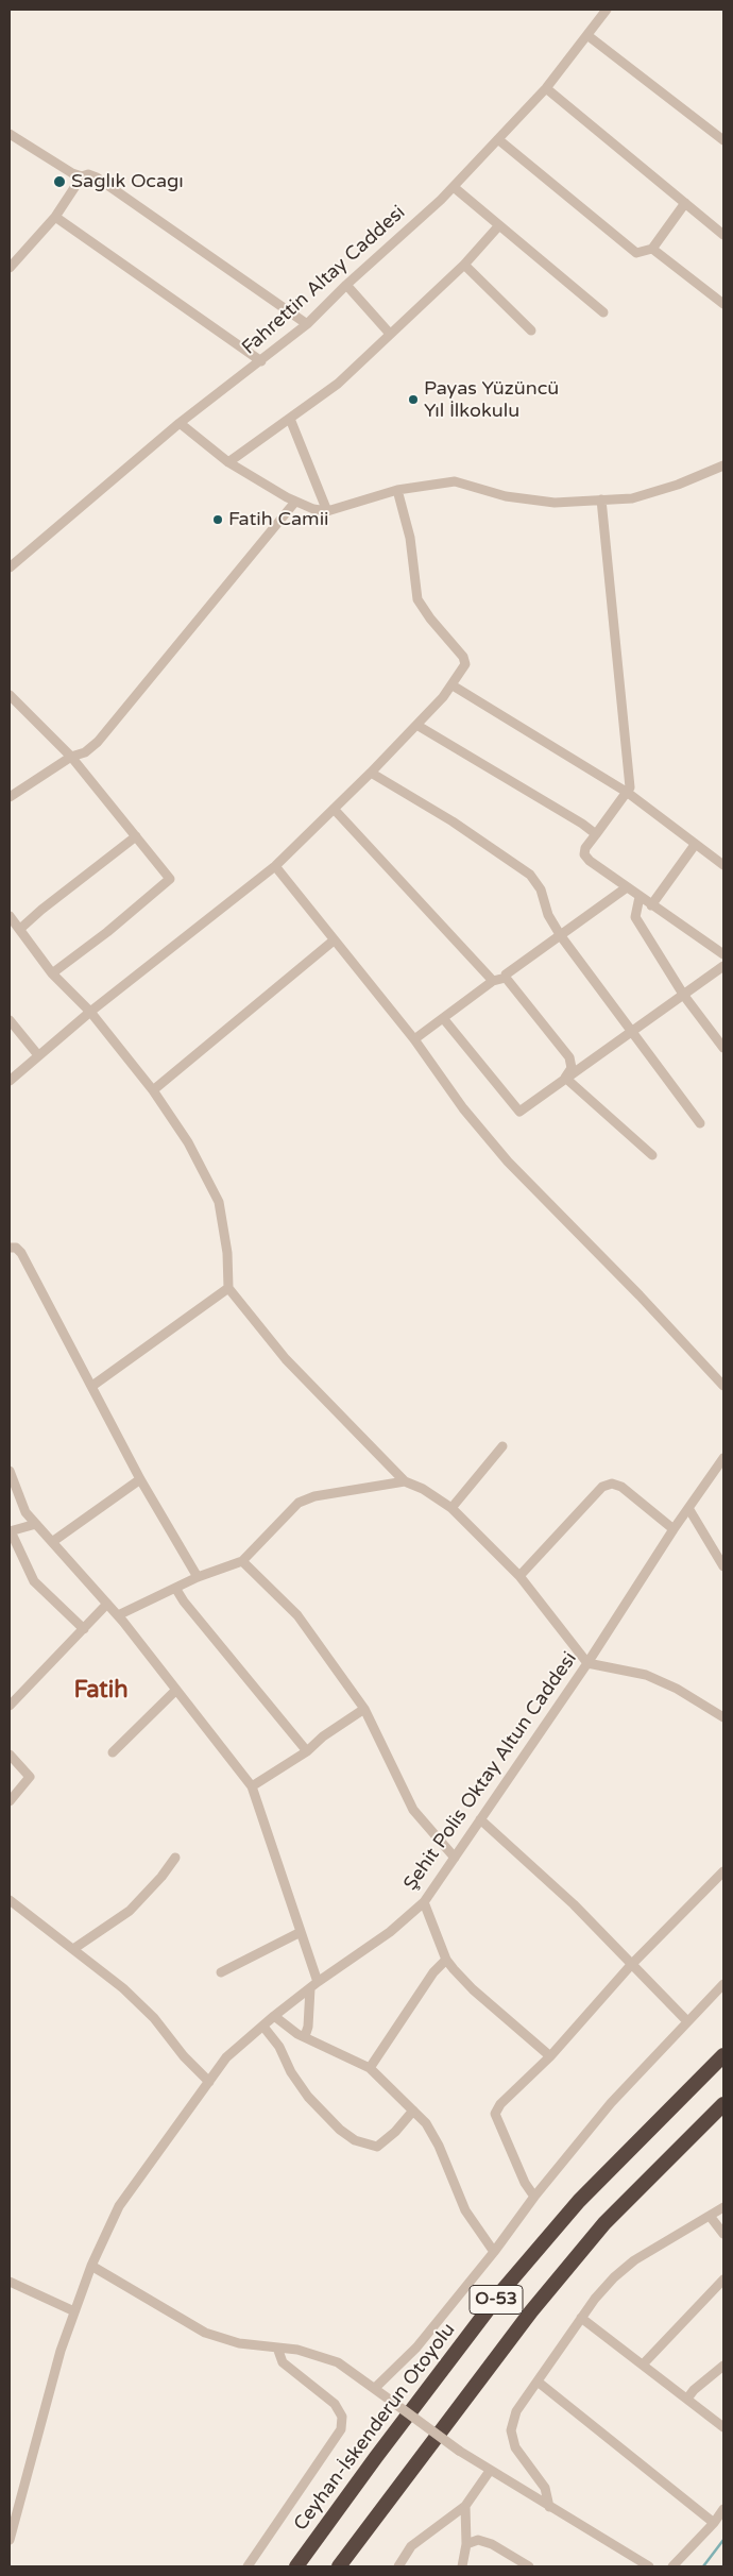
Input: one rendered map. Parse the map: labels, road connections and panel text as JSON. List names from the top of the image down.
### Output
{
  "streets": {
    "highway": ["O-53", "Ceyhan-İskenderun Otoyolu"],
    "street": ["Fahrettin Altay Caddesi", "Şehit Polis Oktay Altun Caddesi"]
  },
  "districts": ["Fatih"],
  "places": ["Saglık Ocagı", "Payas Yüzüncü Yıl İlkokulu", "Fatih Camii"]
}
